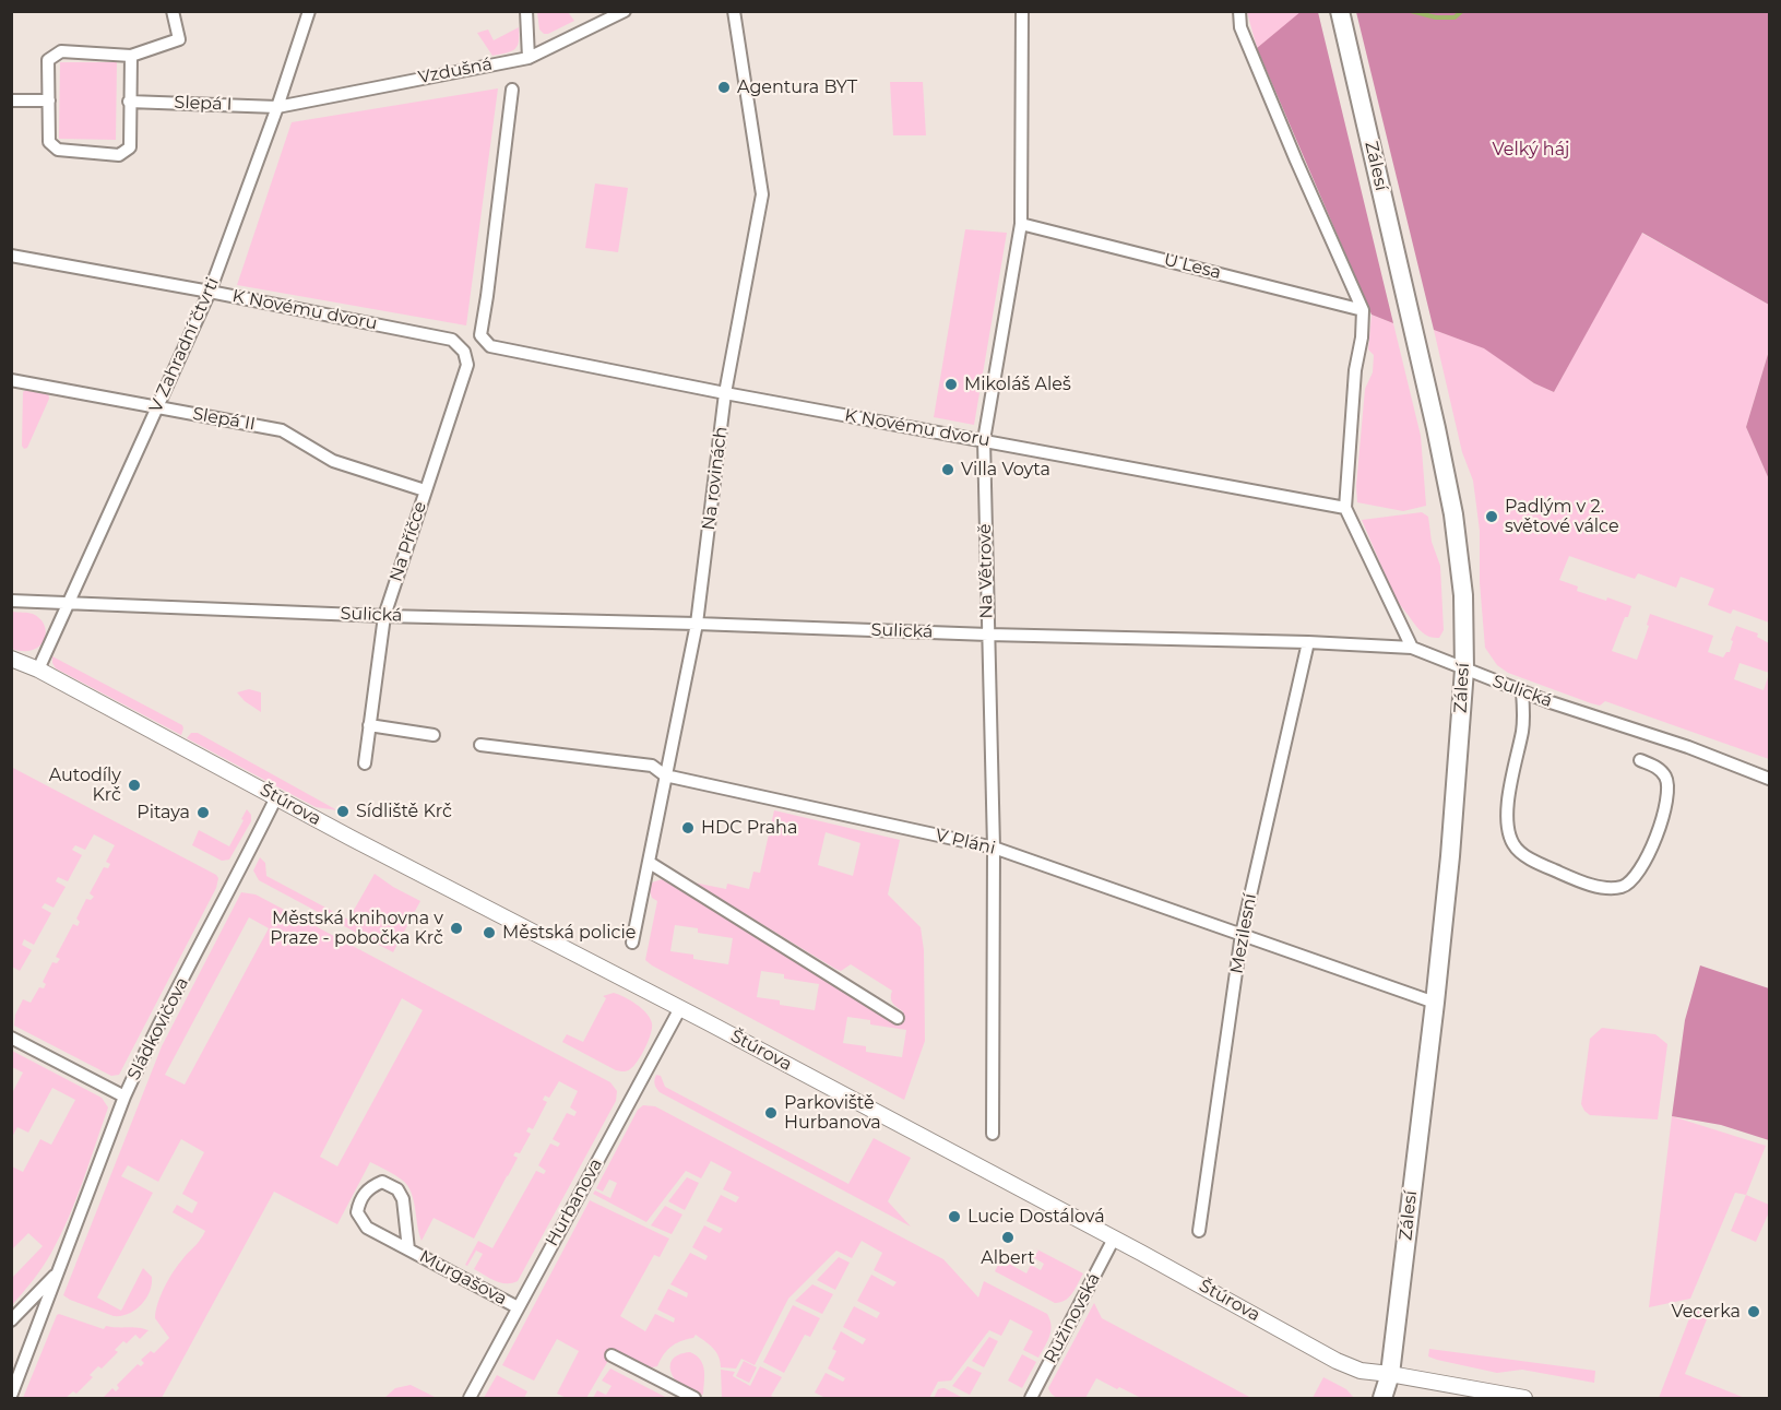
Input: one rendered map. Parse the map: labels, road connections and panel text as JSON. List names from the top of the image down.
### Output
{
  "streets": {
    "main road": ["Zálesí"],
    "street": [
      "Vzdušná",
      "Slepá I",
      "U Lesa",
      "K Novému dvoru",
      "V Zahradní čtvrti",
      "Slepá II",
      "Na rovinách",
      "Na Příčce",
      "Na Větrově",
      "Sulická",
      "Štúrova",
      "V Pláni",
      "Mezilesní",
      "Sládkovičova",
      "Hurbanova",
      "Murgašova",
      "Ružinovská"
    ]
  },
  "crossings": [
    ["Vzdušná", "Slepá I"],
    ["Vzdušná", "V Zahradní čtvrti"],
    ["Slepá I", "V Zahradní čtvrti"],
    ["Zálesí", "Sulická"],
    ["Zálesí", "Štúrova"],
    ["Zálesí", "V Pláni"],
    ["U Lesa", "Na Větrově"],
    ["K Novému dvoru", "V Zahradní čtvrti"],
    ["K Novému dvoru", "Na rovinách"],
    ["K Novému dvoru", "Na Příčce"],
    ["K Novému dvoru", "Na Větrově"],
    ["V Zahradní čtvrti", "Slepá II"],
    ["V Zahradní čtvrti", "Sulická"],
    ["V Zahradní čtvrti", "Štúrova"],
    ["Slepá II", "Na Příčce"],
    ["Na rovinách", "Sulická"],
    ["Na rovinách", "V Pláni"],
    ["Na Příčce", "Sulická"],
    ["Na Větrově", "Sulická"],
    ["Na Větrově", "V Pláni"],
    ["Sulická", "Mezilesní"],
    ["Štúrova", "Sládkovičova"],
    ["Štúrova", "Hurbanova"],
    ["Štúrova", "Ružinovská"],
    ["V Pláni", "Mezilesní"],
    ["Hurbanova", "Murgašova"]
  ],
  "parks": ["Velký háj"],
  "places": [
    "Agentura BYT",
    "Mikoláš Aleš",
    "Villa Voyta",
    "Padlým v 2. světové válce",
    "Autodíly Krč",
    "Sídliště Krč",
    "Pitaya",
    "HDC Praha",
    "Městská knihovna v Praze - pobočka Krč",
    "Městská policie",
    "Parkoviště Hurbanova",
    "Lucie Dostálová",
    "Albert",
    "Vecerka"
  ]
}
